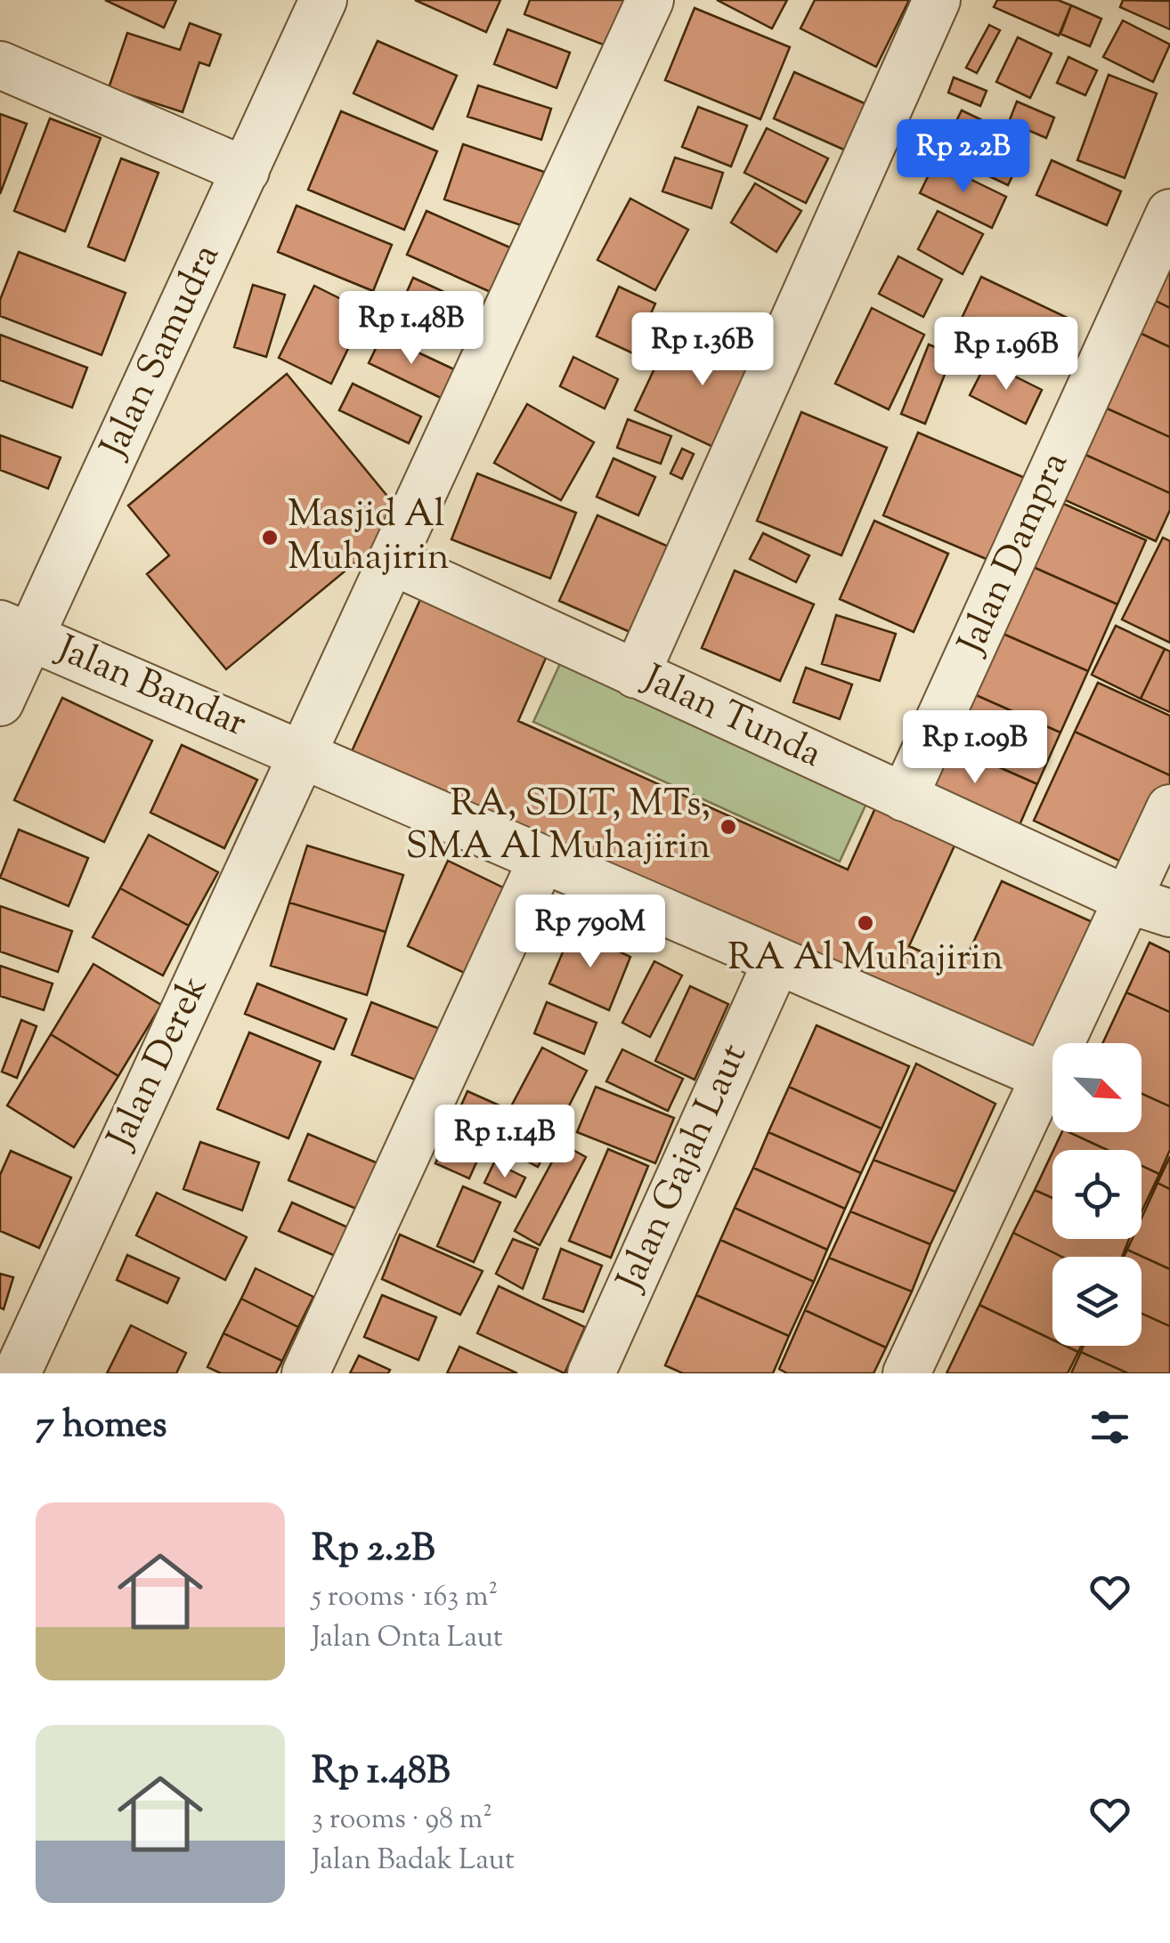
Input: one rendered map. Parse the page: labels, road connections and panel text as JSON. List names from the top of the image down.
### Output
{
  "streets": {
    "street": [
      "Jalan Samudra",
      "Jalan Dampra",
      "Jalan Bandar",
      "Jalan Tunda",
      "Jalan Derek",
      "Jalan Gajah Laut"
    ]
  },
  "crossings": [
    ["Jalan Samudra", "Jalan Bandar"],
    ["Jalan Dampra", "Jalan Tunda"],
    ["Jalan Bandar", "Jalan Derek"],
    ["Jalan Bandar", "Jalan Gajah Laut"],
    ["Jalan Tunda", "Jalan Derek"]
  ],
  "places": ["Masjid Al Muhajirin", "RA, SDIT, MTs, SMA Al Muhajirin", "RA Al Muhajirin"],
  "north": "bottom right",
  "page": {
    "price": [
      "Rp 2.2B",
      "Rp 1.48B",
      "Rp 1.36B",
      "Rp 1.96B",
      "Rp 1.09B",
      "Rp 790M",
      "Rp 1.14B"
    ],
    "heading": "7 homes",
    "list": [
      {
        "name": "Rp 2.2B",
        "note": "5 rooms · 163 m² · Jalan Onta Laut"
      },
      {
        "name": "Rp 1.48B",
        "note": "3 rooms · 98 m² · Jalan Badak Laut"
      }
    ]
  }
}
